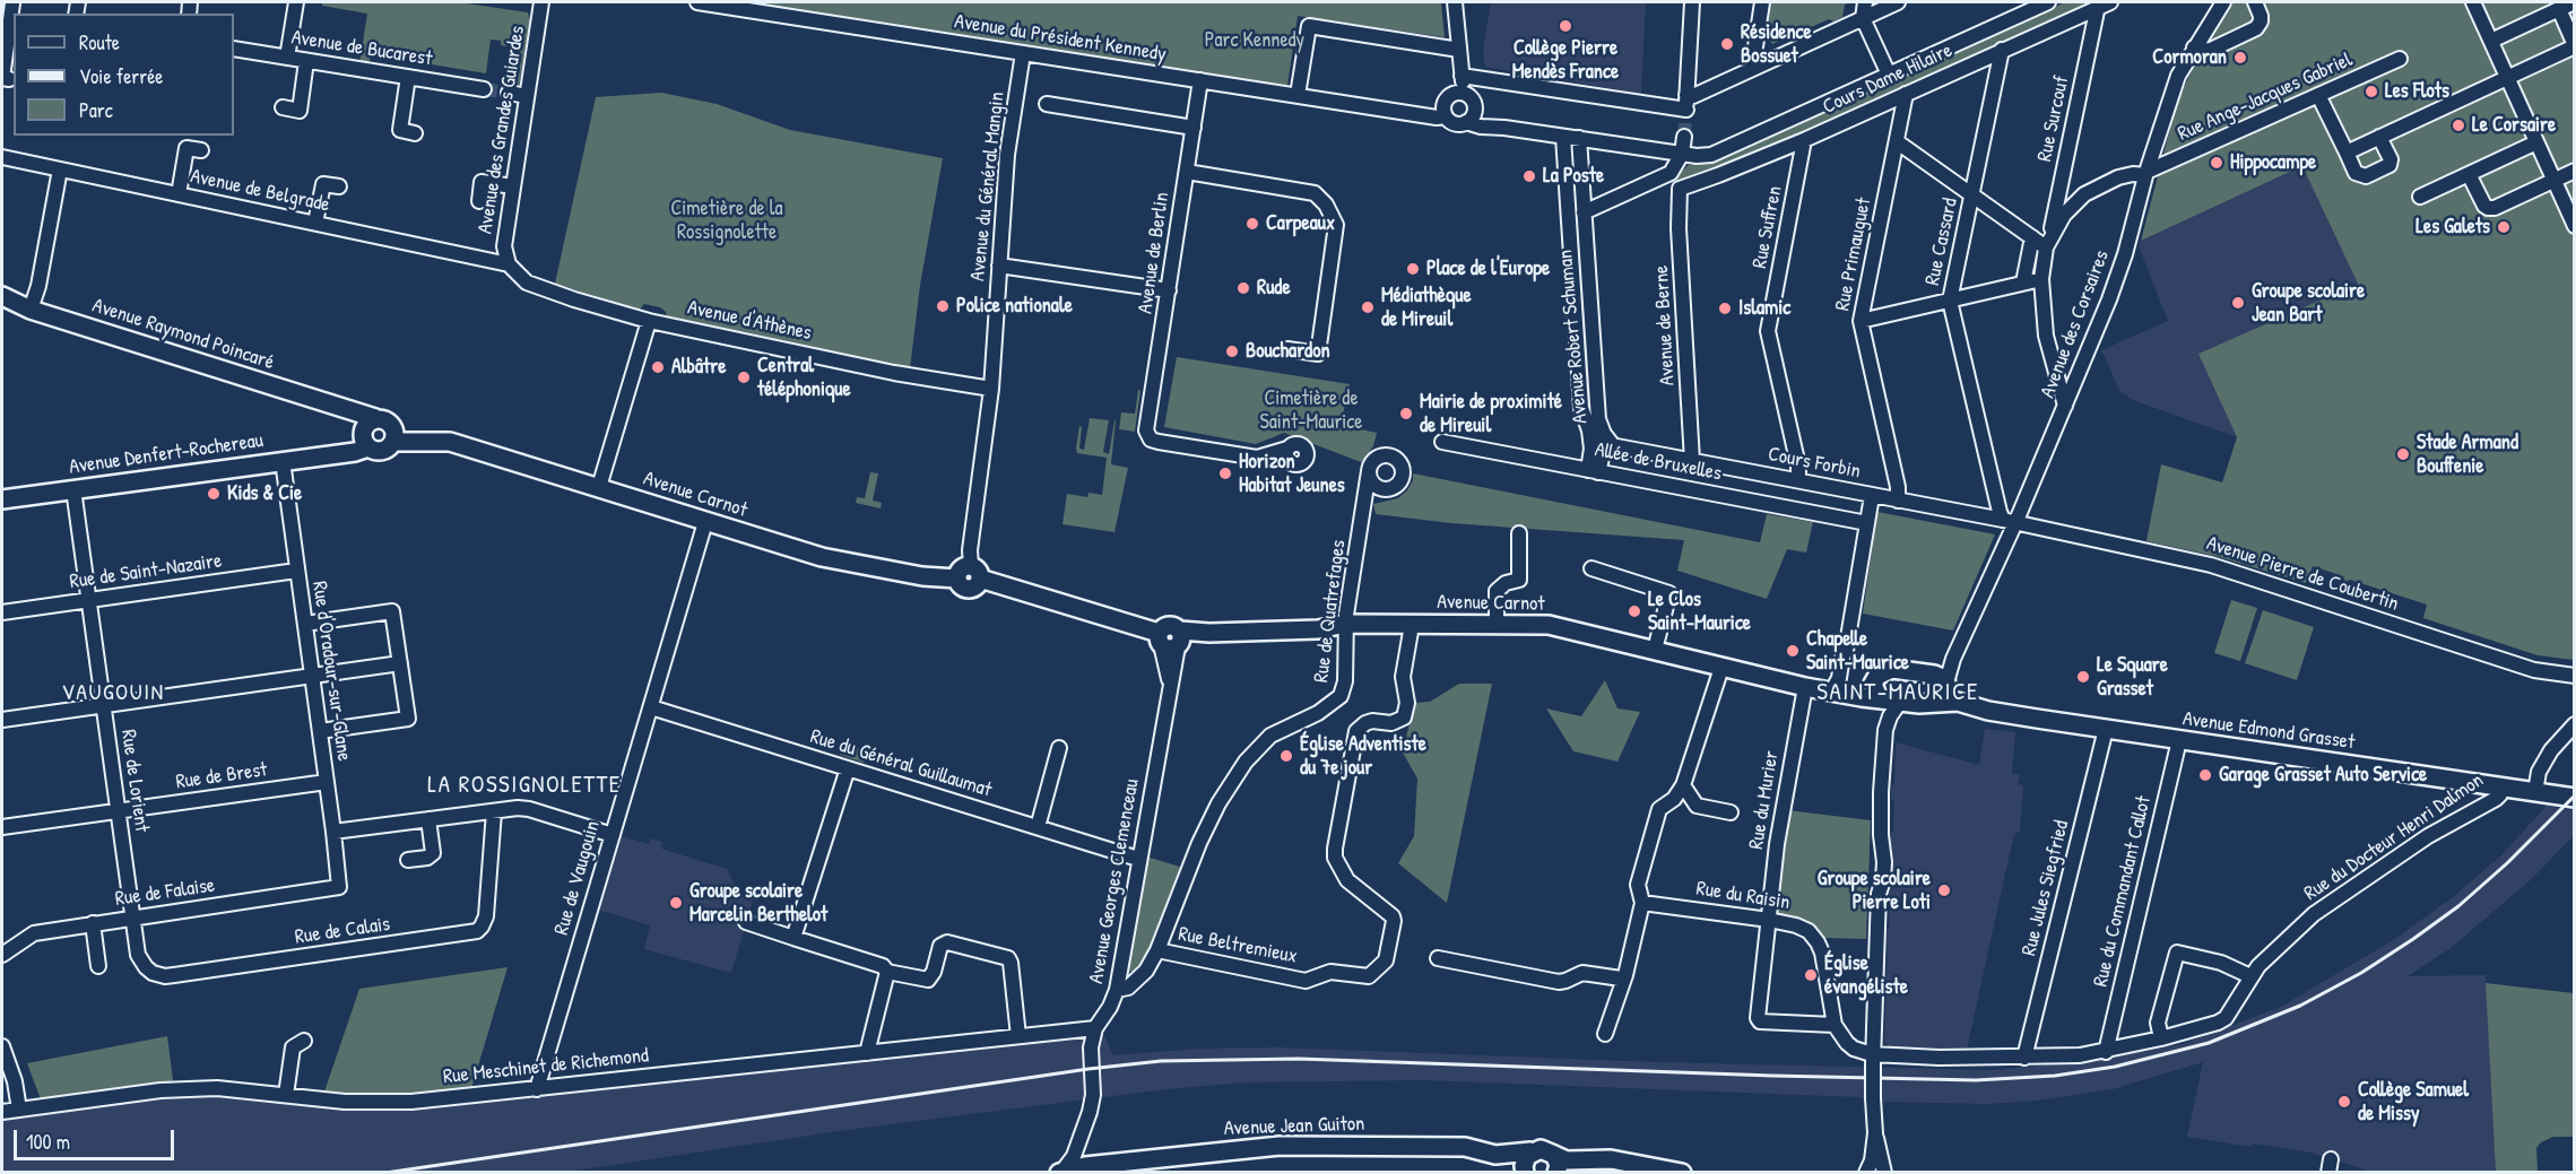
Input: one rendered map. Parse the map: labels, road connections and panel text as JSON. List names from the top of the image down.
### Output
{
  "streets": {
    "main road": [
      "Avenue Raymond Poincaré",
      "Avenue Denfert-Rochereau",
      "Avenue Carnot",
      "Avenue Edmond Grasset",
      "Avenue Jean Guiton"
    ],
    "street": [
      "Avenue du Président Kennedy",
      "Avenue de Bucarest",
      "Cours Dame Hilaire",
      "Rue Ange-Jacques Gabriel",
      "Rue Surcouf",
      "Avenue des Grandes Guiardes",
      "Avenue du Général Mangin",
      "Avenue de Belgrade",
      "Rue Suffren",
      "Rue Cassard",
      "Avenue de Berlin",
      "Rue Primauguet",
      "Avenue d'Athènes",
      "Avenue des Corsaires",
      "Avenue de Berne",
      "Avenue Robert Schuman",
      "Allée de Bruxelles",
      "Cours Forbin",
      "Rue de Saint-Nazaire",
      "Avenue Pierre de Coubertin",
      "Rue de Quatrefages",
      "Rue d'Oradour-sur-Glane",
      "Rue du Général Guillaumat",
      "Rue de Brest",
      "Rue de Lorient",
      "Rue du Murier",
      "Rue du Docteur Henri Dalmon",
      "Rue de Vaugouin",
      "Avenue Georges Clemenceau",
      "Rue Jules Siegfried",
      "Rue du Commandant Callot",
      "Rue de Falaise",
      "Rue du Raisin",
      "Rue de Calais",
      "Rue Beltremieux",
      "Rue Meschinet de Richemond"
    ]
  },
  "crossings": [
    ["Avenue du Président Kennedy", "Avenue du Général Mangin"],
    ["Avenue du Président Kennedy", "Avenue de Berlin"],
    ["Cours Dame Hilaire", "Rue Surcouf"],
    ["Cours Dame Hilaire", "Rue Suffren"],
    ["Cours Dame Hilaire", "Rue Cassard"],
    ["Cours Dame Hilaire", "Rue Primauguet"],
    ["Cours Dame Hilaire", "Avenue de Berne"],
    ["Rue Ange-Jacques Gabriel", "Avenue des Corsaires"],
    ["Rue Surcouf", "Avenue des Corsaires"],
    ["Avenue des Grandes Guiardes", "Avenue de Belgrade"],
    ["Avenue des Grandes Guiardes", "Avenue d'Athènes"],
    ["Avenue du Général Mangin", "Avenue d'Athènes"],
    ["Avenue du Général Mangin", "Avenue Carnot"],
    ["Avenue de Belgrade", "Avenue d'Athènes"],
    ["Rue Suffren", "Cours Forbin"],
    ["Rue Cassard", "Avenue des Corsaires"],
    ["Rue Cassard", "Cours Forbin"],
    ["Rue Cassard", "Avenue Pierre de Coubertin"],
    ["Rue Primauguet", "Cours Forbin"],
    ["Avenue des Corsaires", "Cours Forbin"],
    ["Avenue des Corsaires", "Avenue Pierre de Coubertin"],
    ["Avenue des Corsaires", "Avenue Edmond Grasset"],
    ["Avenue de Berne", "Cours Forbin"],
    ["Avenue Raymond Poincaré", "Avenue Denfert-Rochereau"],
    ["Avenue Raymond Poincaré", "Avenue Carnot"],
    ["Avenue Robert Schuman", "Cours Forbin"],
    ["Avenue Denfert-Rochereau", "Avenue Carnot"],
    ["Avenue Denfert-Rochereau", "Rue d'Oradour-sur-Glane"],
    ["Avenue Denfert-Rochereau", "Rue de Lorient"],
    ["Cours Forbin", "Avenue Pierre de Coubertin"],
    ["Avenue Carnot", "Rue de Quatrefages"],
    ["Avenue Carnot", "Avenue Edmond Grasset"],
    ["Avenue Carnot", "Rue du Murier"],
    ["Avenue Carnot", "Rue de Vaugouin"],
    ["Avenue Carnot", "Avenue Georges Clemenceau"],
    ["Avenue Carnot", "Rue Beltremieux"],
    ["Rue de Saint-Nazaire", "Rue d'Oradour-sur-Glane"],
    ["Rue de Saint-Nazaire", "Rue de Lorient"],
    ["Rue de Quatrefages", "Avenue Georges Clemenceau"],
    ["Rue de Quatrefages", "Rue Beltremieux"],
    ["Rue d'Oradour-sur-Glane", "Rue de Brest"],
    ["Rue d'Oradour-sur-Glane", "Rue de Falaise"],
    ["Avenue Edmond Grasset", "Rue du Docteur Henri Dalmon"],
    ["Avenue Edmond Grasset", "Rue Jules Siegfried"],
    ["Avenue Edmond Grasset", "Rue du Commandant Callot"],
    ["Rue du Général Guillaumat", "Rue de Vaugouin"],
    ["Rue du Général Guillaumat", "Avenue Georges Clemenceau"],
    ["Rue de Brest", "Rue de Lorient"],
    ["Rue de Lorient", "Rue de Falaise"],
    ["Rue de Lorient", "Rue de Calais"],
    ["Rue du Murier", "Rue du Raisin"],
    ["Rue du Docteur Henri Dalmon", "Rue Jules Siegfried"],
    ["Rue du Docteur Henri Dalmon", "Rue du Commandant Callot"],
    ["Rue de Vaugouin", "Rue Meschinet de Richemond"],
    ["Avenue Georges Clemenceau", "Rue Meschinet de Richemond"],
    ["Avenue Georges Clemenceau", "Avenue Jean Guiton"],
    ["Rue de Falaise", "Rue de Calais"]
  ],
  "districts": ["SAINT-MAURICE", "VAUGOUIN", "LA ROSSIGNOLETTE"],
  "parks": ["Parc Kennedy", "Cimetière de la Rossignolette", "Cimetière de Saint-Maurice"],
  "places": [
    "Collège Pierre Mendès France",
    "Résidence Bossuet",
    "Cormoran",
    "Les Flots",
    "Le Corsaire",
    "Hippocampe",
    "La Poste",
    "Carpeaux",
    "Les Galets",
    "Place de l'Europe",
    "Rude",
    "Groupe scolaire Jean Bart",
    "Police nationale",
    "Médiathèque de Mireuil",
    "Islamic",
    "Bouchardon",
    "Albâtre",
    "Central téléphonique",
    "Mairie de proximité de Mireuil",
    "Stade Armand Bouffenie",
    "Horizon Habitat Jeunes",
    "Kids & Cie",
    "Le Clos Saint-Maurice",
    "Chapelle Saint-Maurice",
    "Le Square Grasset",
    "Église Adventiste du 7e jour",
    "Garage Grasset Auto Service",
    "Groupe scolaire Pierre Loti",
    "Groupe scolaire Marcelin Berthelot",
    "Église évangéliste",
    "Collège Samuel de Missy"
  ],
  "legend": ["Route", "Voie ferrée", "Parc"],
  "scale_bar": "100 m"
}
